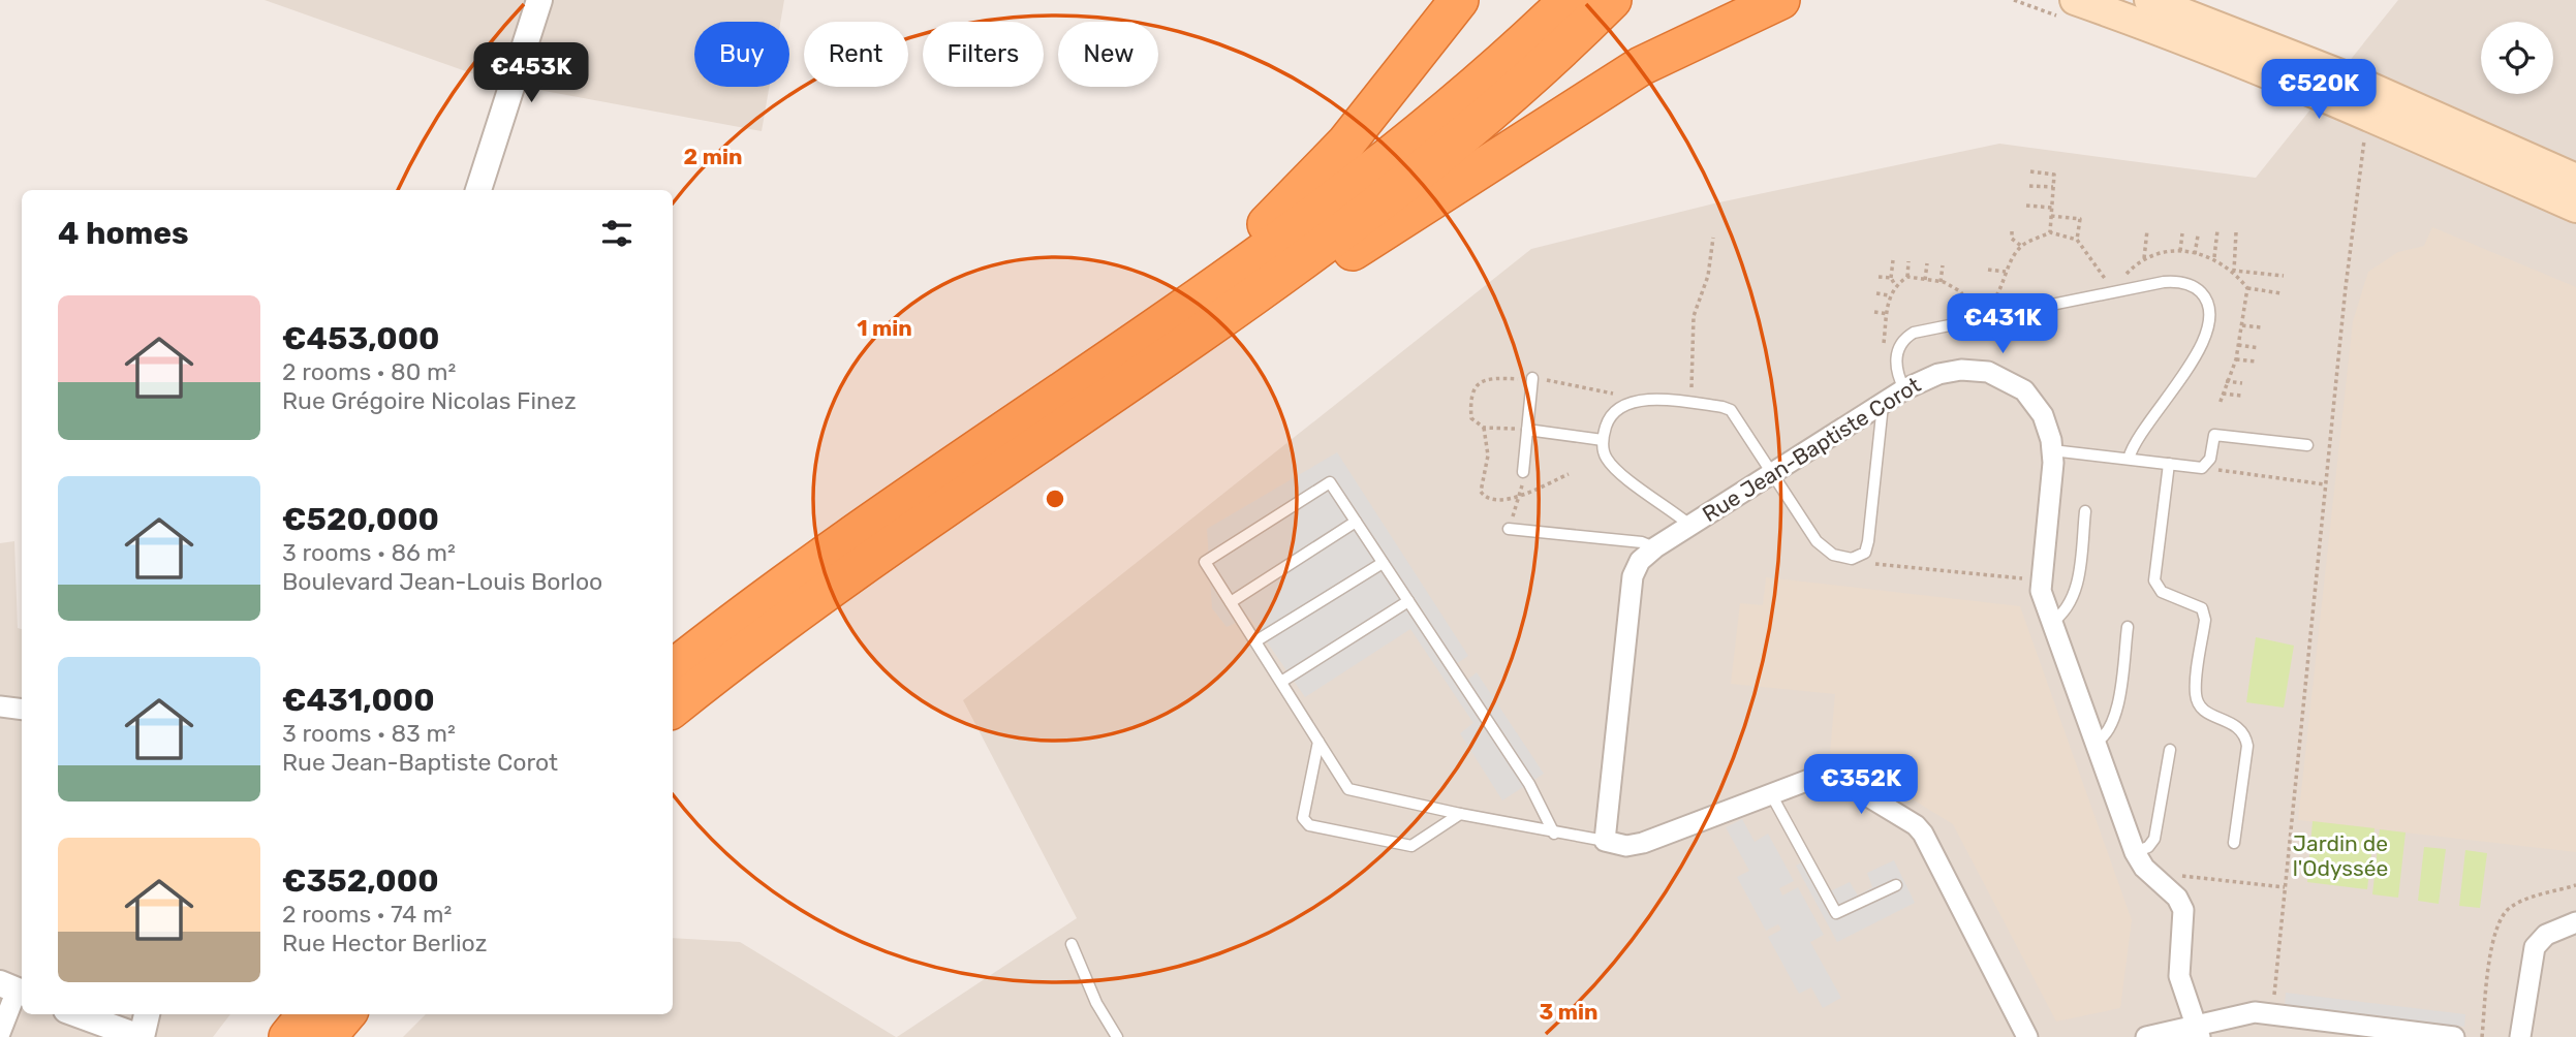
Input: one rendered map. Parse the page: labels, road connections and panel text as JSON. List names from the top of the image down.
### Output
{
  "streets": {
    "street": ["Rue Jean-Baptiste Corot"]
  },
  "parks": ["Jardin de l'Odyssée"],
  "page": {
    "chip": [
      "Buy",
      "Rent",
      "Filters",
      "New"
    ],
    "price": [
      "€453K",
      "€520K",
      "€431K",
      "€352K"
    ],
    "heading": "4 homes",
    "list": [
      {
        "name": "€453,000",
        "note": "2 rooms · 80 m² · Rue Grégoire Nicolas Finez"
      },
      {
        "name": "€520,000",
        "note": "3 rooms · 86 m² · Boulevard Jean-Louis Borloo"
      },
      {
        "name": "€431,000",
        "note": "3 rooms · 83 m² · Rue Jean-Baptiste Corot"
      },
      {
        "name": "€352,000",
        "note": "2 rooms · 74 m² · Rue Hector Berlioz"
      }
    ]
  },
  "rings": ["2 min", "1 min", "3 min"]
}
